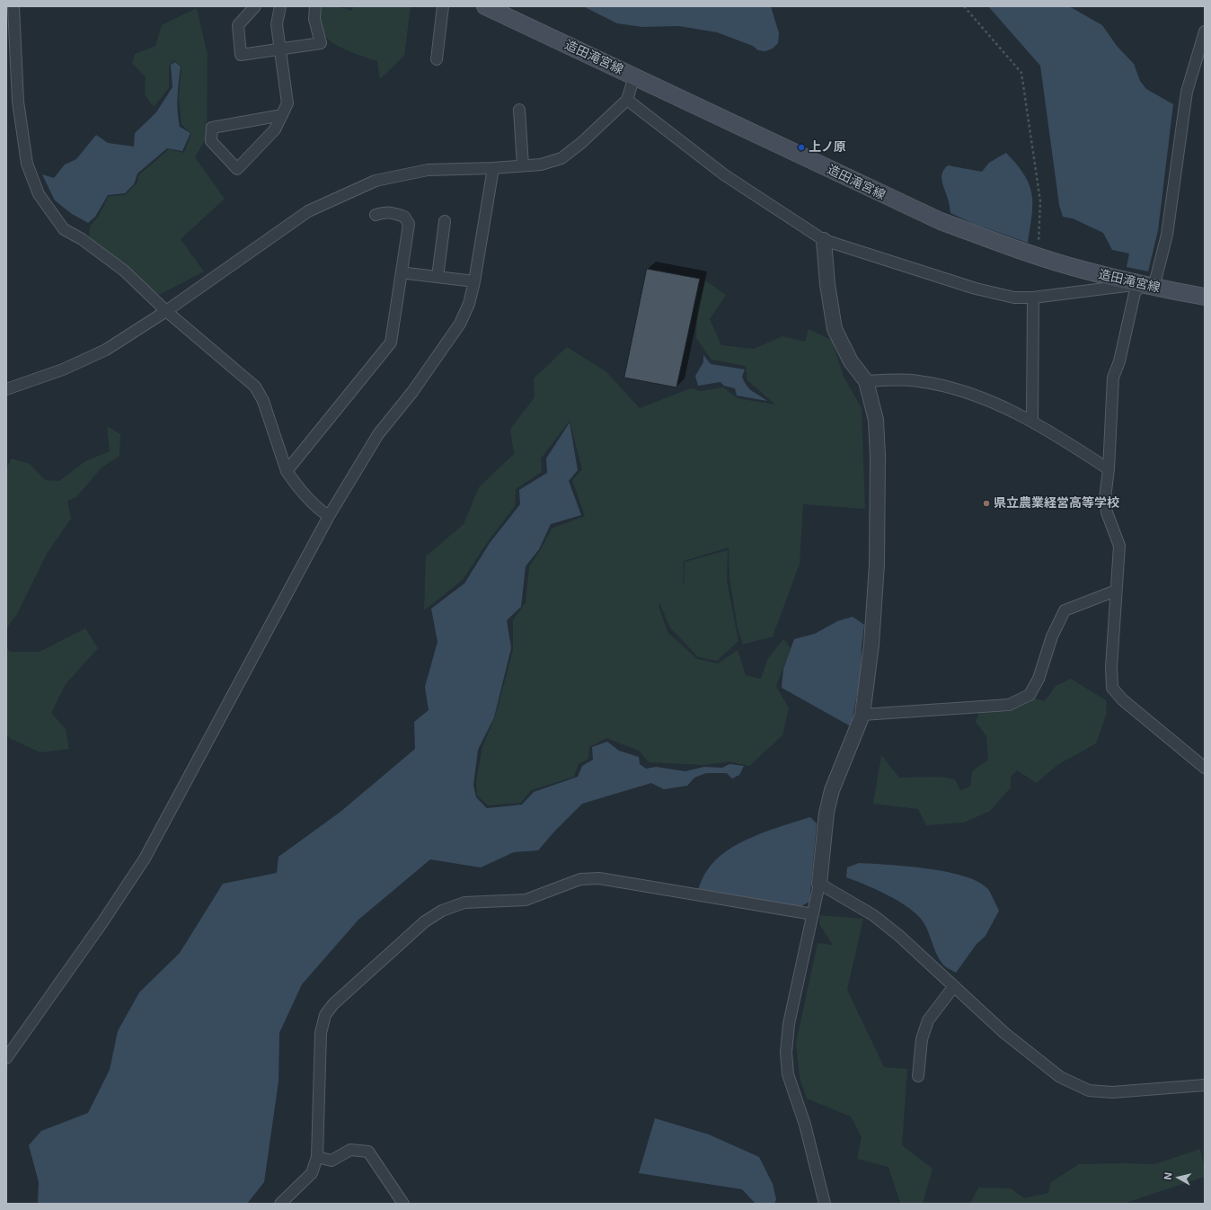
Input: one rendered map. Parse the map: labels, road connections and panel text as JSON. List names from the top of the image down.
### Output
{
  "streets": {
    "main road": ["造田滝宮線"]
  },
  "places": ["上ノ原", "県立農業経営高等学校"],
  "north": "left"
}
